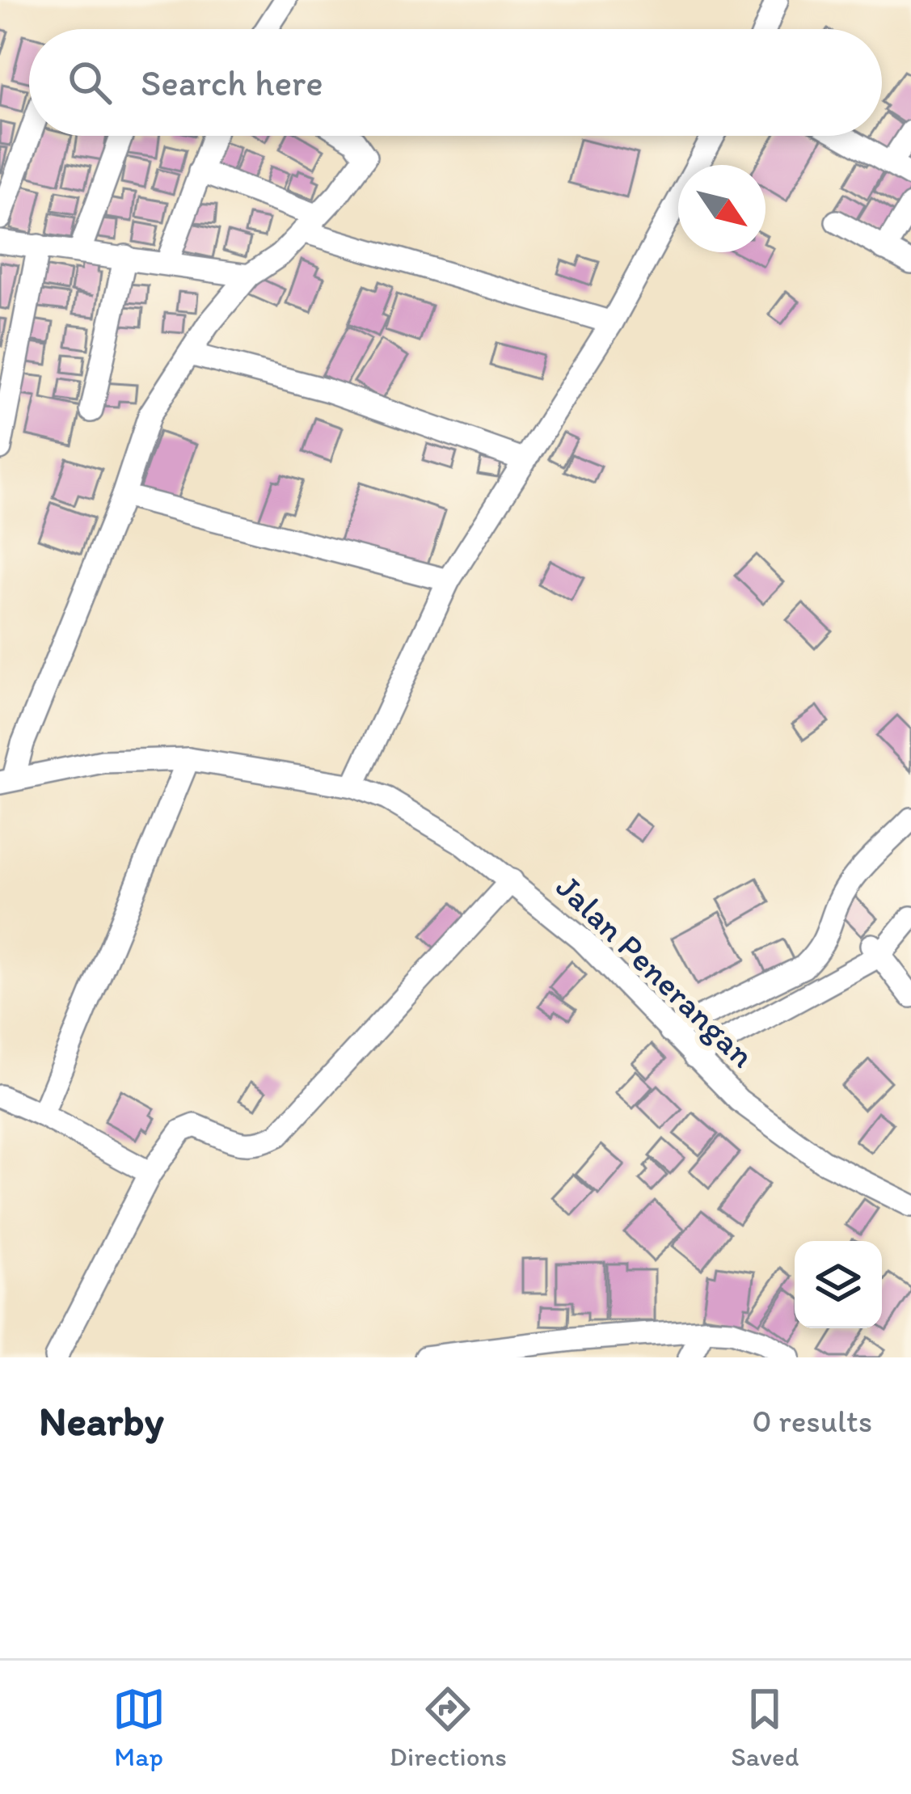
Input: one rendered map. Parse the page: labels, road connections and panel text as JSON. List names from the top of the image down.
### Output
{
  "streets": {
    "street": ["Jalan Penerangan"]
  },
  "north": "bottom right",
  "page": {
    "search": "Search here",
    "heading": ["Nearby", "0 results"],
    "nav": ["Map", "Directions", "Saved"]
  }
}
